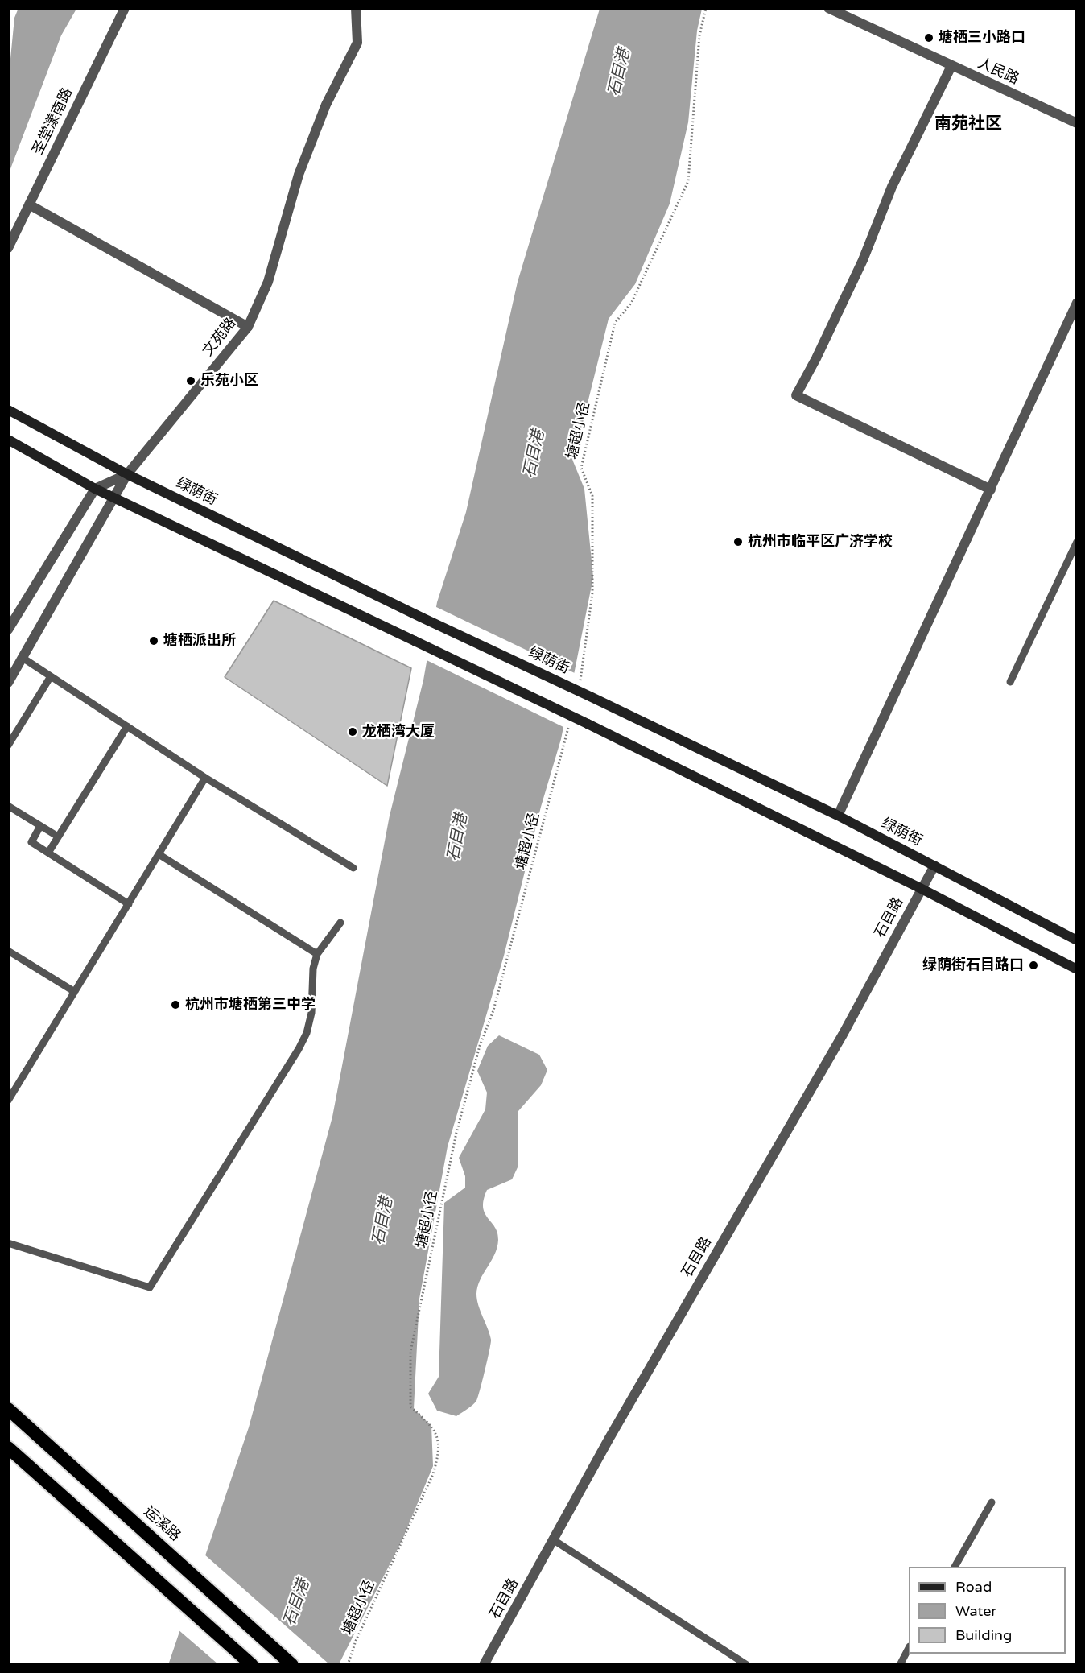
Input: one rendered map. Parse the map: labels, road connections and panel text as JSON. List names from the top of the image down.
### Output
{
  "streets": {
    "highway": ["运溪路"],
    "main road": ["绿荫街"],
    "street": [
      "人民路",
      "圣堂漾南路",
      "文苑路",
      "石目路"
    ],
    "path": ["塘超小径"]
  },
  "crossings": [
    ["文苑路", "绿荫街"],
    ["绿荫街", "石目路"]
  ],
  "districts": ["南苑社区"],
  "water": ["石目港"],
  "places": [
    "塘栖三小路口",
    "乐苑小区",
    "杭州市临平区广济学校",
    "塘栖派出所",
    "龙栖湾大厦",
    "绿荫街石目路口",
    "杭州市塘栖第三中学"
  ],
  "legend": ["Road", "Water", "Building"]
}
